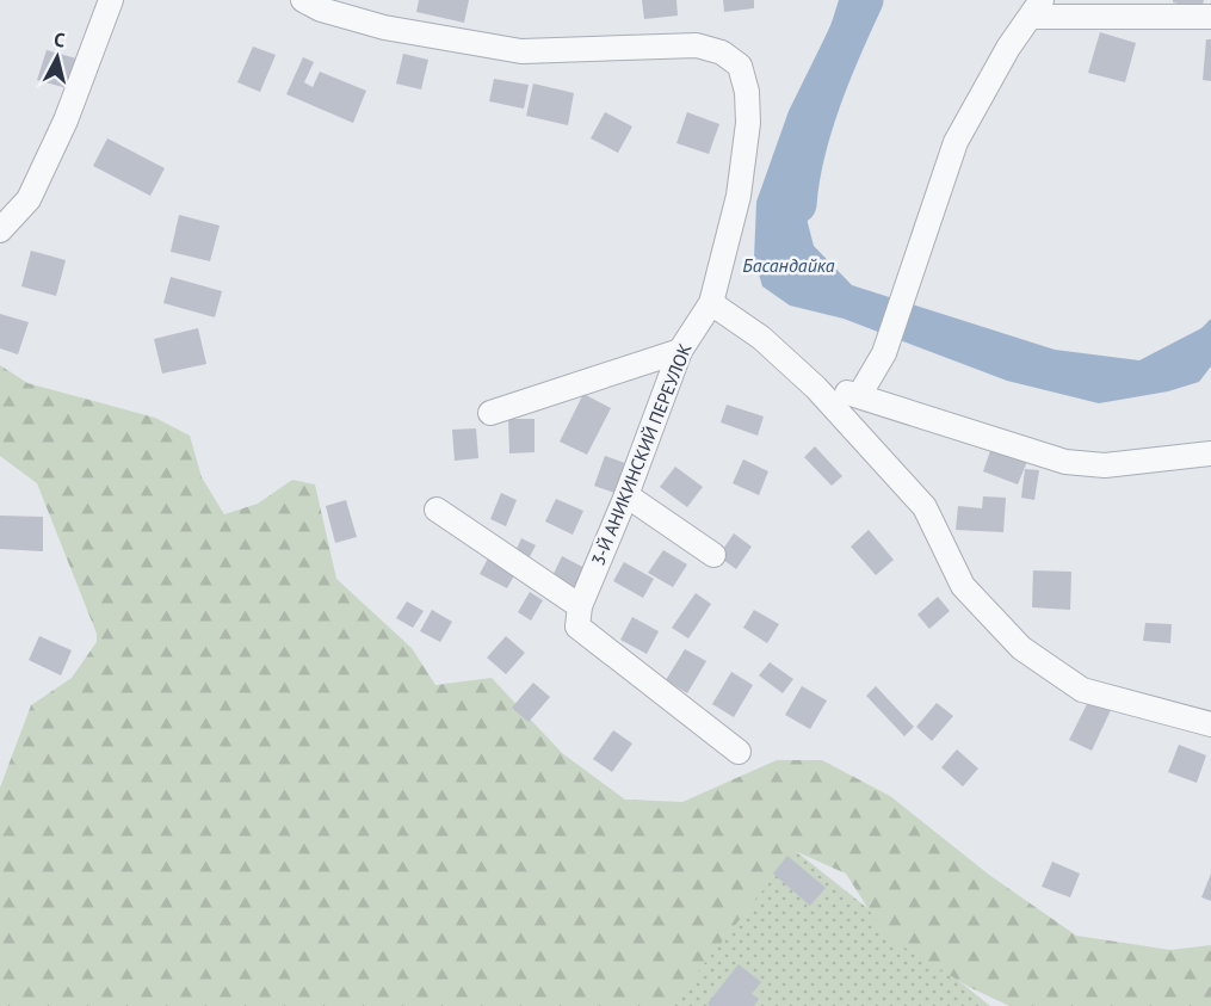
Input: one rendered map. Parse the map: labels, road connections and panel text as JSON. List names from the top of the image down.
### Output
{
  "streets": {
    "street": ["3-Й АНИКИНСКИЙ ПЕРЕУЛОК"]
  },
  "water": ["Басандайка"],
  "north": "top"
}
